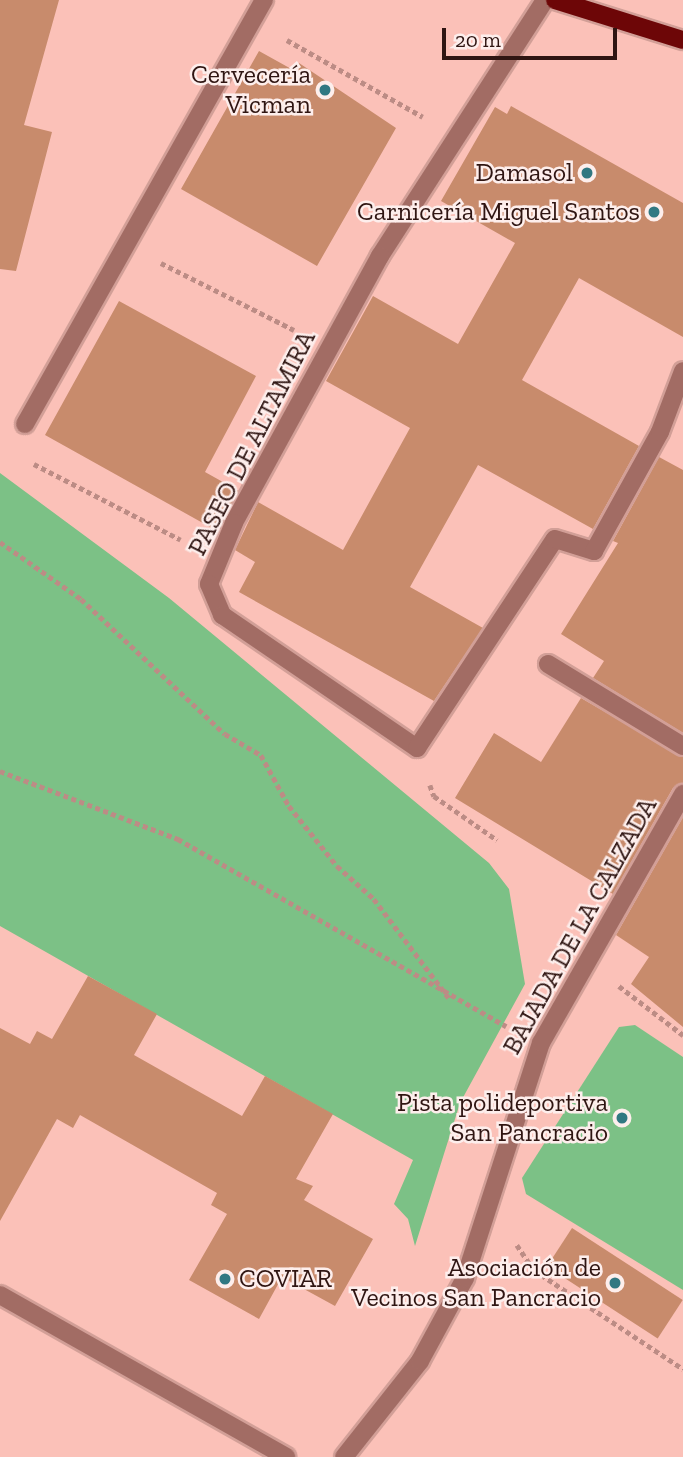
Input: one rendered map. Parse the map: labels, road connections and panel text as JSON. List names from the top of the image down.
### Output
{
  "streets": {
    "street": ["PASEO DE ALTAMIRA", "BAJADA DE LA CALZADA"]
  },
  "places": [
    "Cervecería Vicman",
    "Damasol",
    "Carnicería Miguel Santos",
    "Pista polideportiva San Pancracio",
    "COVIAR",
    "Asociación de Vecinos San Pancracio"
  ],
  "scale_bar": "20 m"
}
